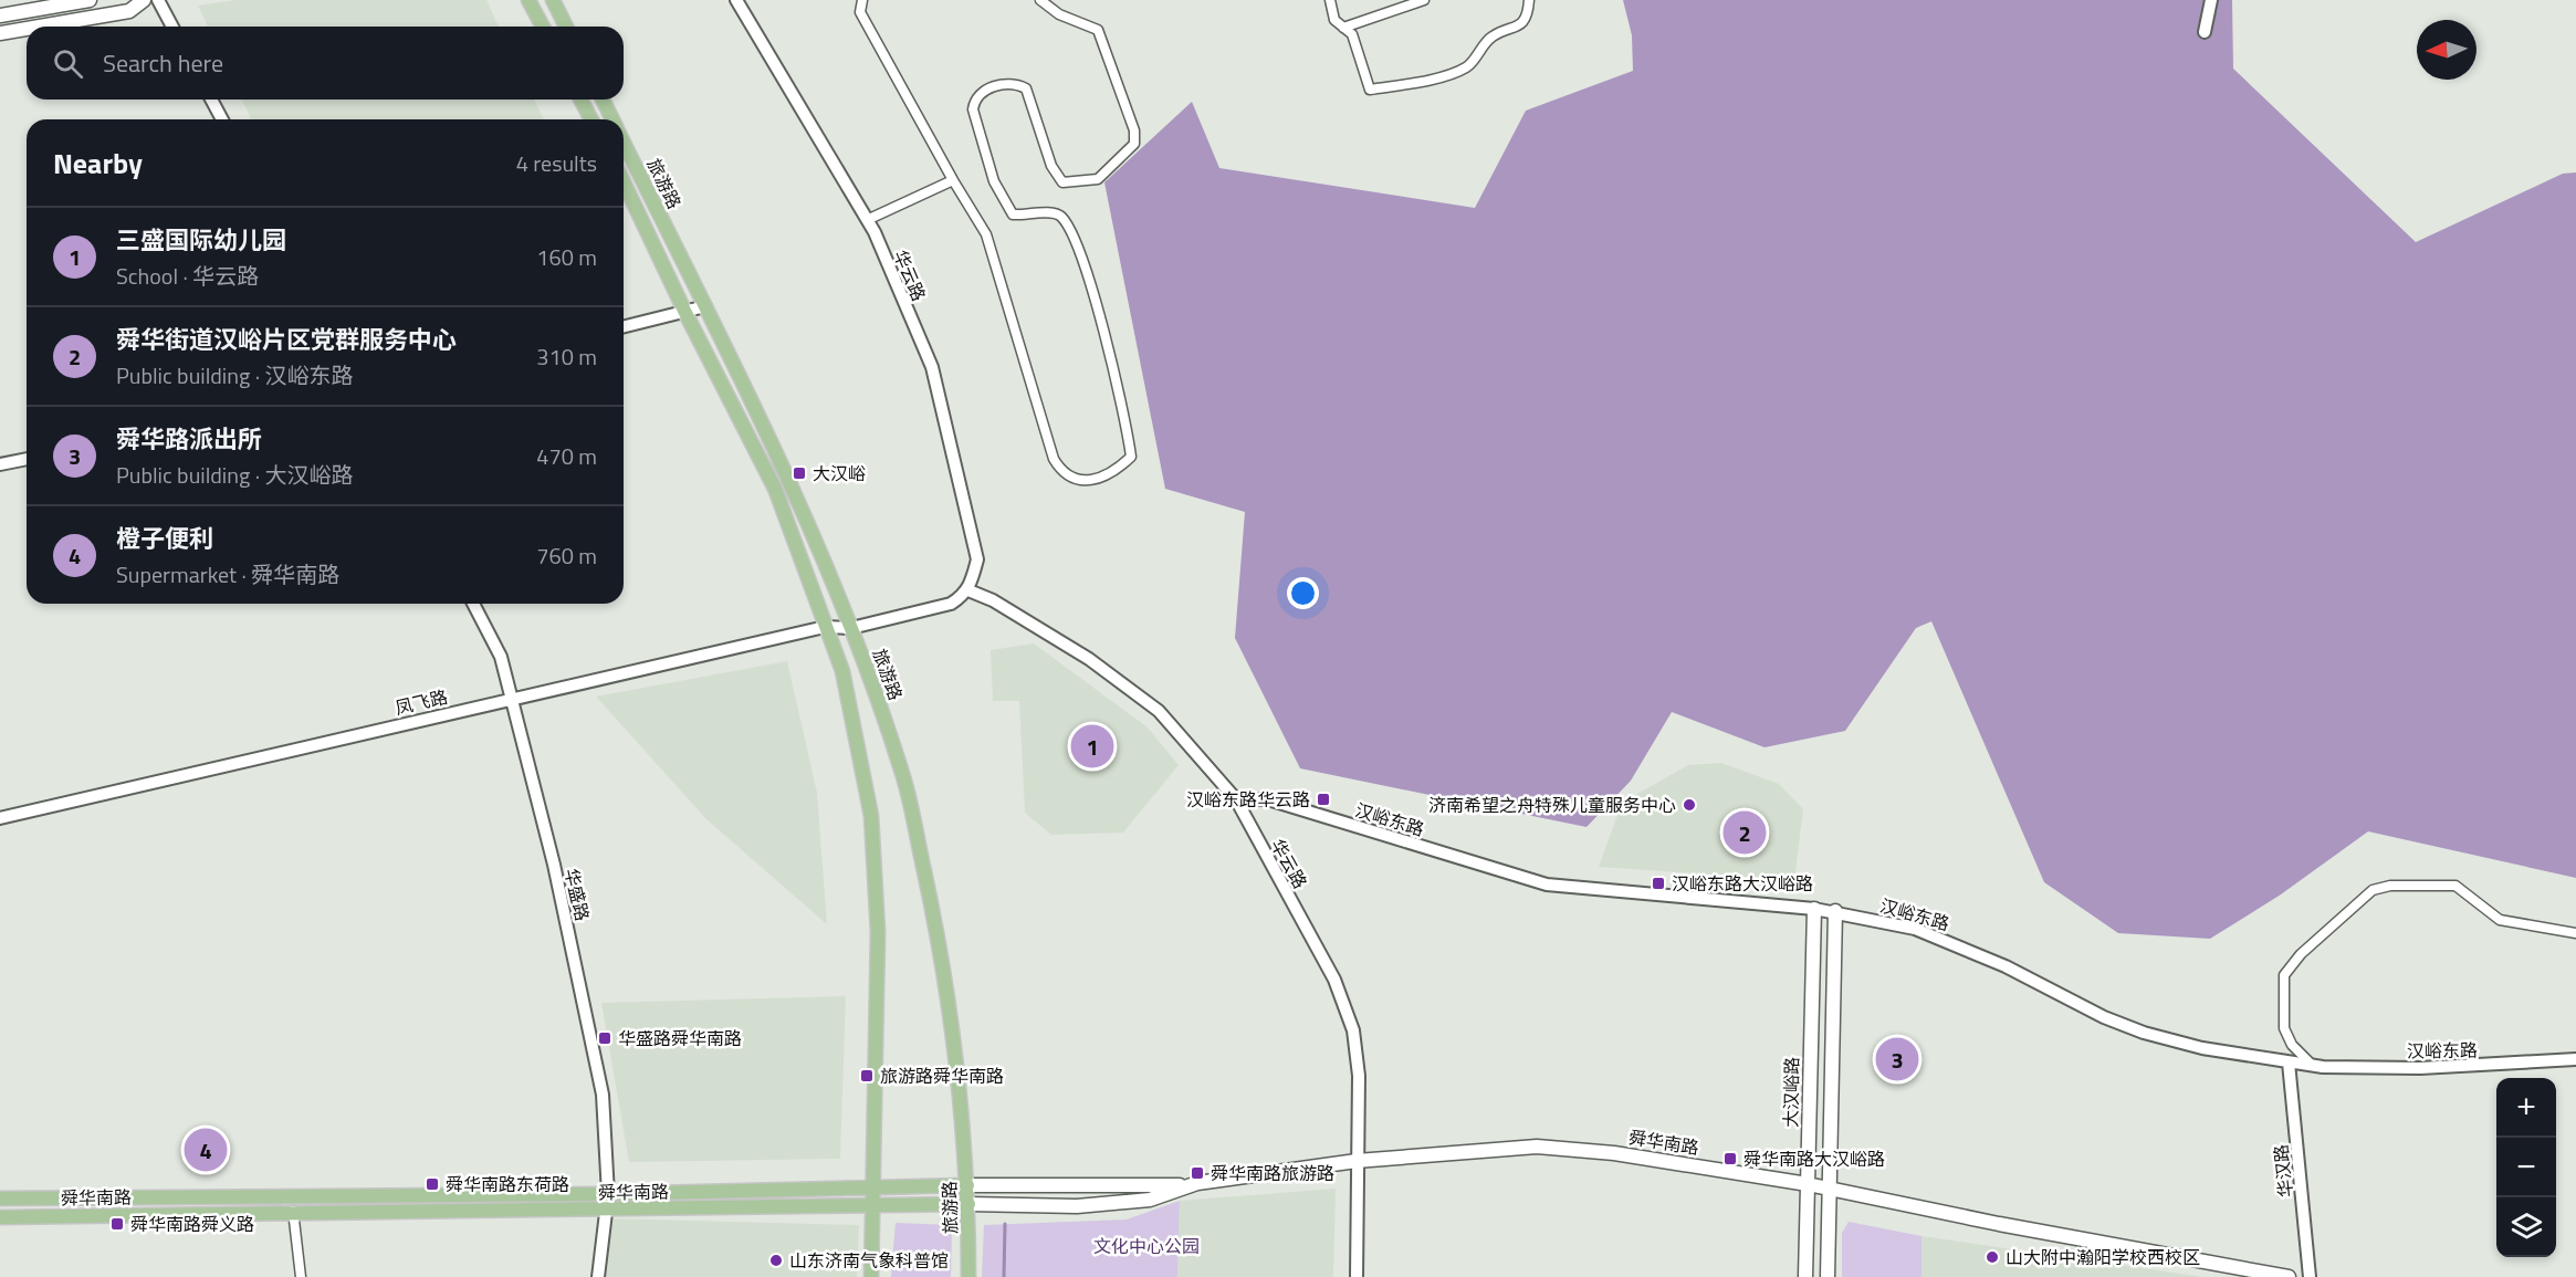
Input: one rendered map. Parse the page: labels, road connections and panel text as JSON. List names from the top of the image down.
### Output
{
  "streets": {
    "main road": ["旅游路", "大汉峪路", "舜华南路"],
    "street": [
      "华云路",
      "凤飞路",
      "汉峪东路",
      "华盛路",
      "华汉路"
    ]
  },
  "crossings": [
    ["旅游路", "凤飞路"],
    ["旅游路", "舜华南路"],
    ["华云路", "汉峪东路"],
    ["华云路", "舜华南路"],
    ["凤飞路", "华盛路"],
    ["汉峪东路", "大汉峪路"],
    ["汉峪东路", "华汉路"],
    ["华盛路", "舜华南路"],
    ["大汉峪路", "舜华南路"]
  ],
  "parks": ["文化中心公园"],
  "places": {
    "transit": [
      "大汉峪",
      "汉峪东路华云路",
      "汉峪东路大汉峪路",
      "华盛路舜华南路",
      "旅游路舜华南路",
      "舜华南路大汉峪路",
      "舜华南路旅游路",
      "舜华南路东荷路",
      "舜华南路舜义路"
    ],
    "other": ["济南希望之舟特殊儿童服务中心", "山大附中瀚阳学校西校区", "山东济南气象科普馆"]
  },
  "north": "left",
  "page": {
    "search": "Search here",
    "heading": ["Nearby", "4 results"],
    "list": [
      {
        "mark": "1",
        "name": "三盛国际幼儿园",
        "note": "School · 华云路",
        "value": "160 m"
      },
      {
        "mark": "2",
        "name": "舜华街道汉峪片区党群服务中心",
        "note": "Public building · 汉峪东路",
        "value": "310 m"
      },
      {
        "mark": "3",
        "name": "舜华路派出所",
        "note": "Public building · 大汉峪路",
        "value": "470 m"
      },
      {
        "mark": "4",
        "name": "橙子便利",
        "note": "Supermarket · 舜华南路",
        "value": "760 m"
      }
    ],
    "pins": [
      "1",
      "2",
      "3",
      "4"
    ],
    "map_buttons": ["+", "−"]
  }
}
